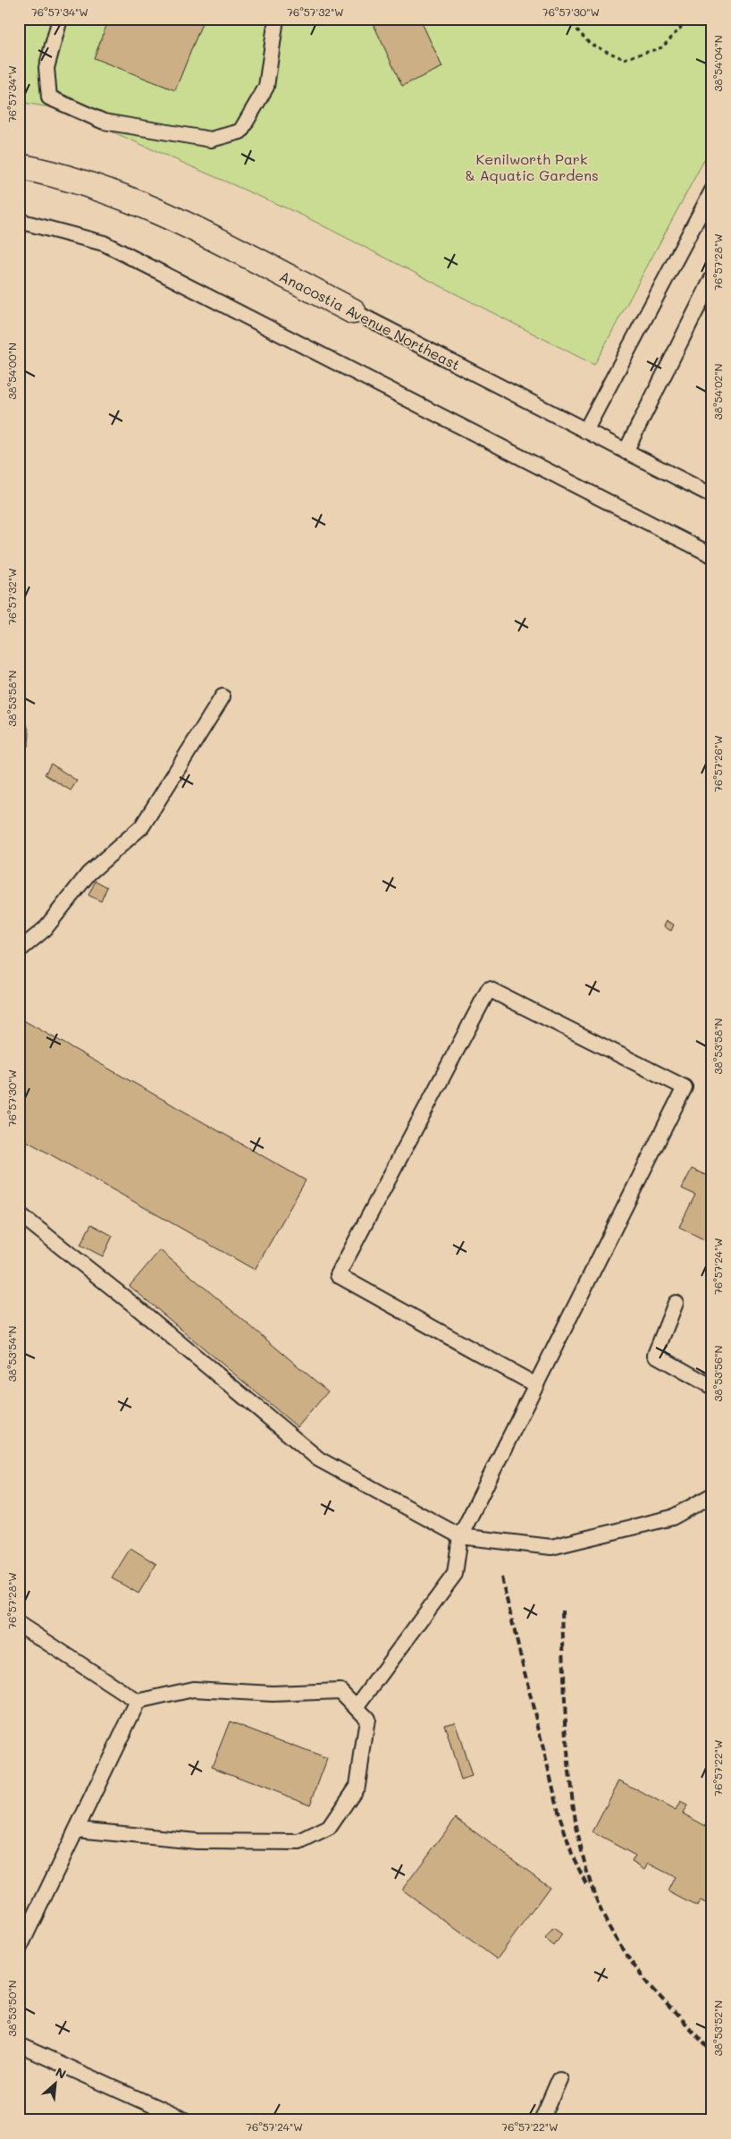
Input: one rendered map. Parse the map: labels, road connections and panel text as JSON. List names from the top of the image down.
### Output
{
  "streets": {
    "street": ["Anacostia Avenue Northeast"]
  },
  "parks": ["Kenilworth Park & Aquatic Gardens"],
  "north": "top right",
  "coordinates": [
    "76°57'34\"W",
    "76°57'32\"W",
    "76°57'30\"W",
    "38°54'04\"N",
    "76°57'28\"W",
    "38°54'00\"N",
    "38°54'02\"N",
    "38°53'58\"N",
    "76°57'26\"W",
    "76°57'24\"W",
    "38°53'54\"N",
    "38°53'56\"N",
    "76°57'22\"W",
    "38°53'50\"N",
    "38°53'52\"N"
  ]
}
